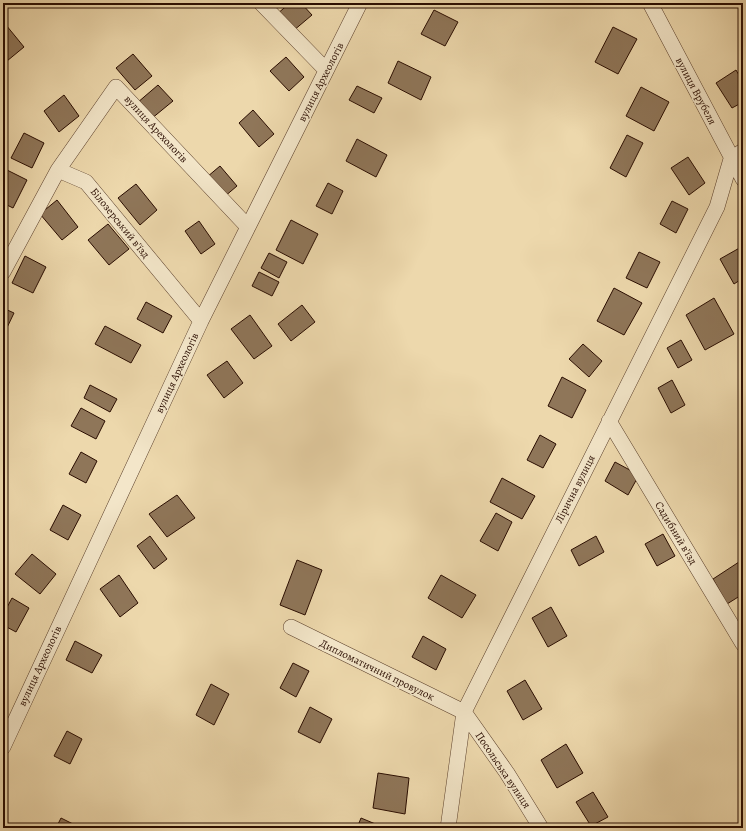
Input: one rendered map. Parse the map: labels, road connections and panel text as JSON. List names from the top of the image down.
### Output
{
  "streets": {
    "street": [
      "вулиця Археологів",
      "вулиця Врубеля",
      "вулиця Арехологів",
      "Білозерський в'їзд",
      "Лірична вулиця",
      "Садибний в’їзд",
      "Дипломатичний провулок",
      "Посольська вулиця"
    ]
  },
  "crossings": [
    ["вулиця Археологів", "вулиця Арехологів"],
    ["вулиця Археологів", "Білозерський в'їзд"],
    ["вулиця Врубеля", "Лірична вулиця"],
    ["вулиця Арехологів", "Білозерський в'їзд"],
    ["Лірична вулиця", "Садибний в’їзд"],
    ["Лірична вулиця", "Дипломатичний провулок"],
    ["Лірична вулиця", "Посольська вулиця"],
    ["Дипломатичний провулок", "Посольська вулиця"]
  ]
}
